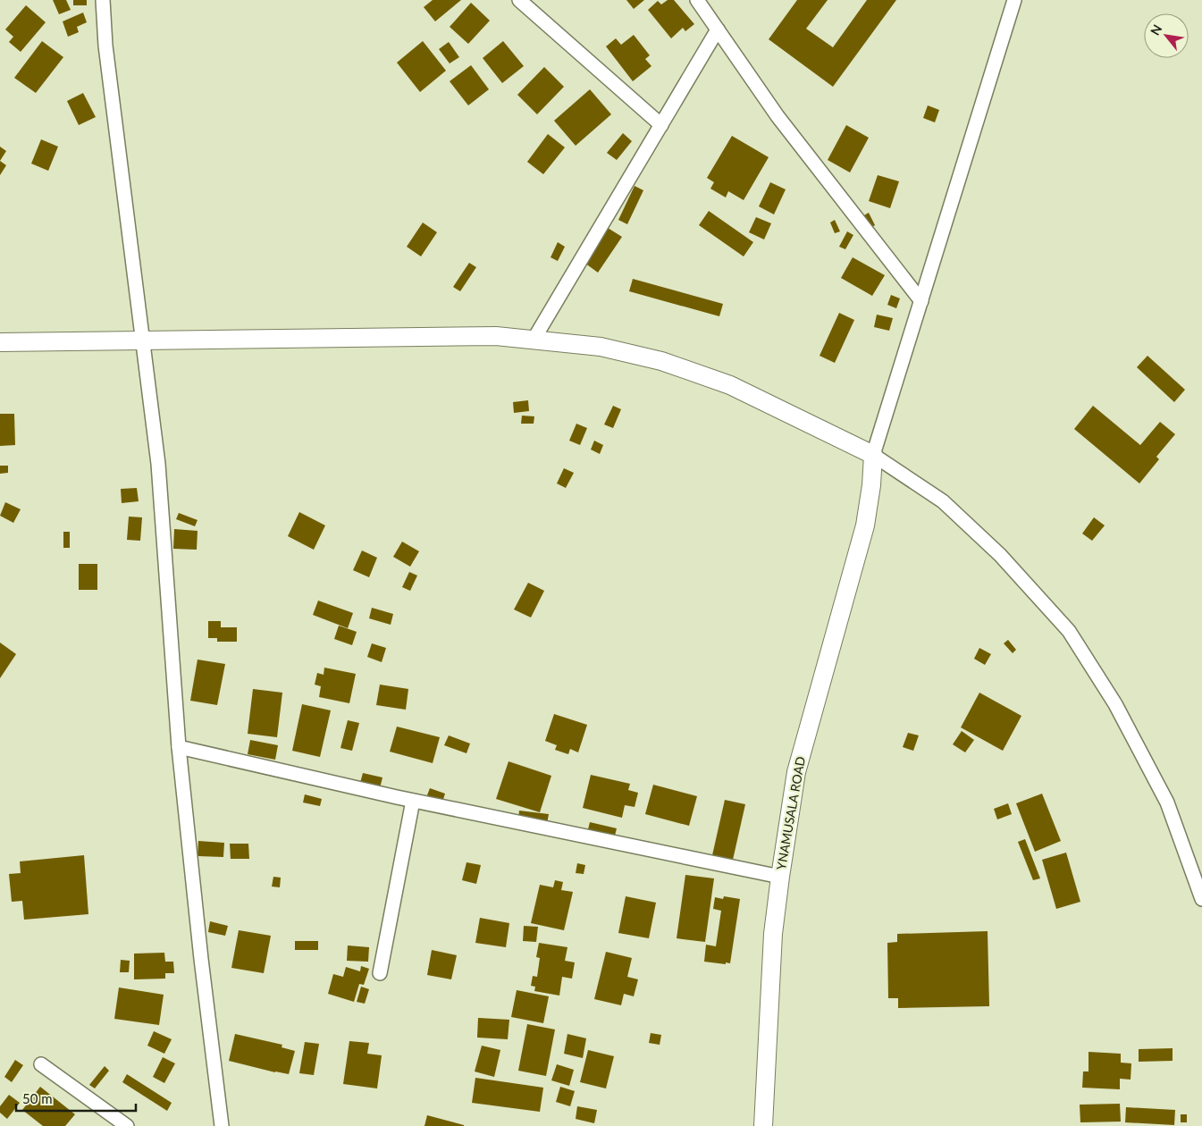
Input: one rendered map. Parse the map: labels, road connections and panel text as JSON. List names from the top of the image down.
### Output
{
  "streets": {
    "main road": ["YNAMUSALA ROAD"]
  },
  "scale_bar": "50 m",
  "north": "top left"
}
